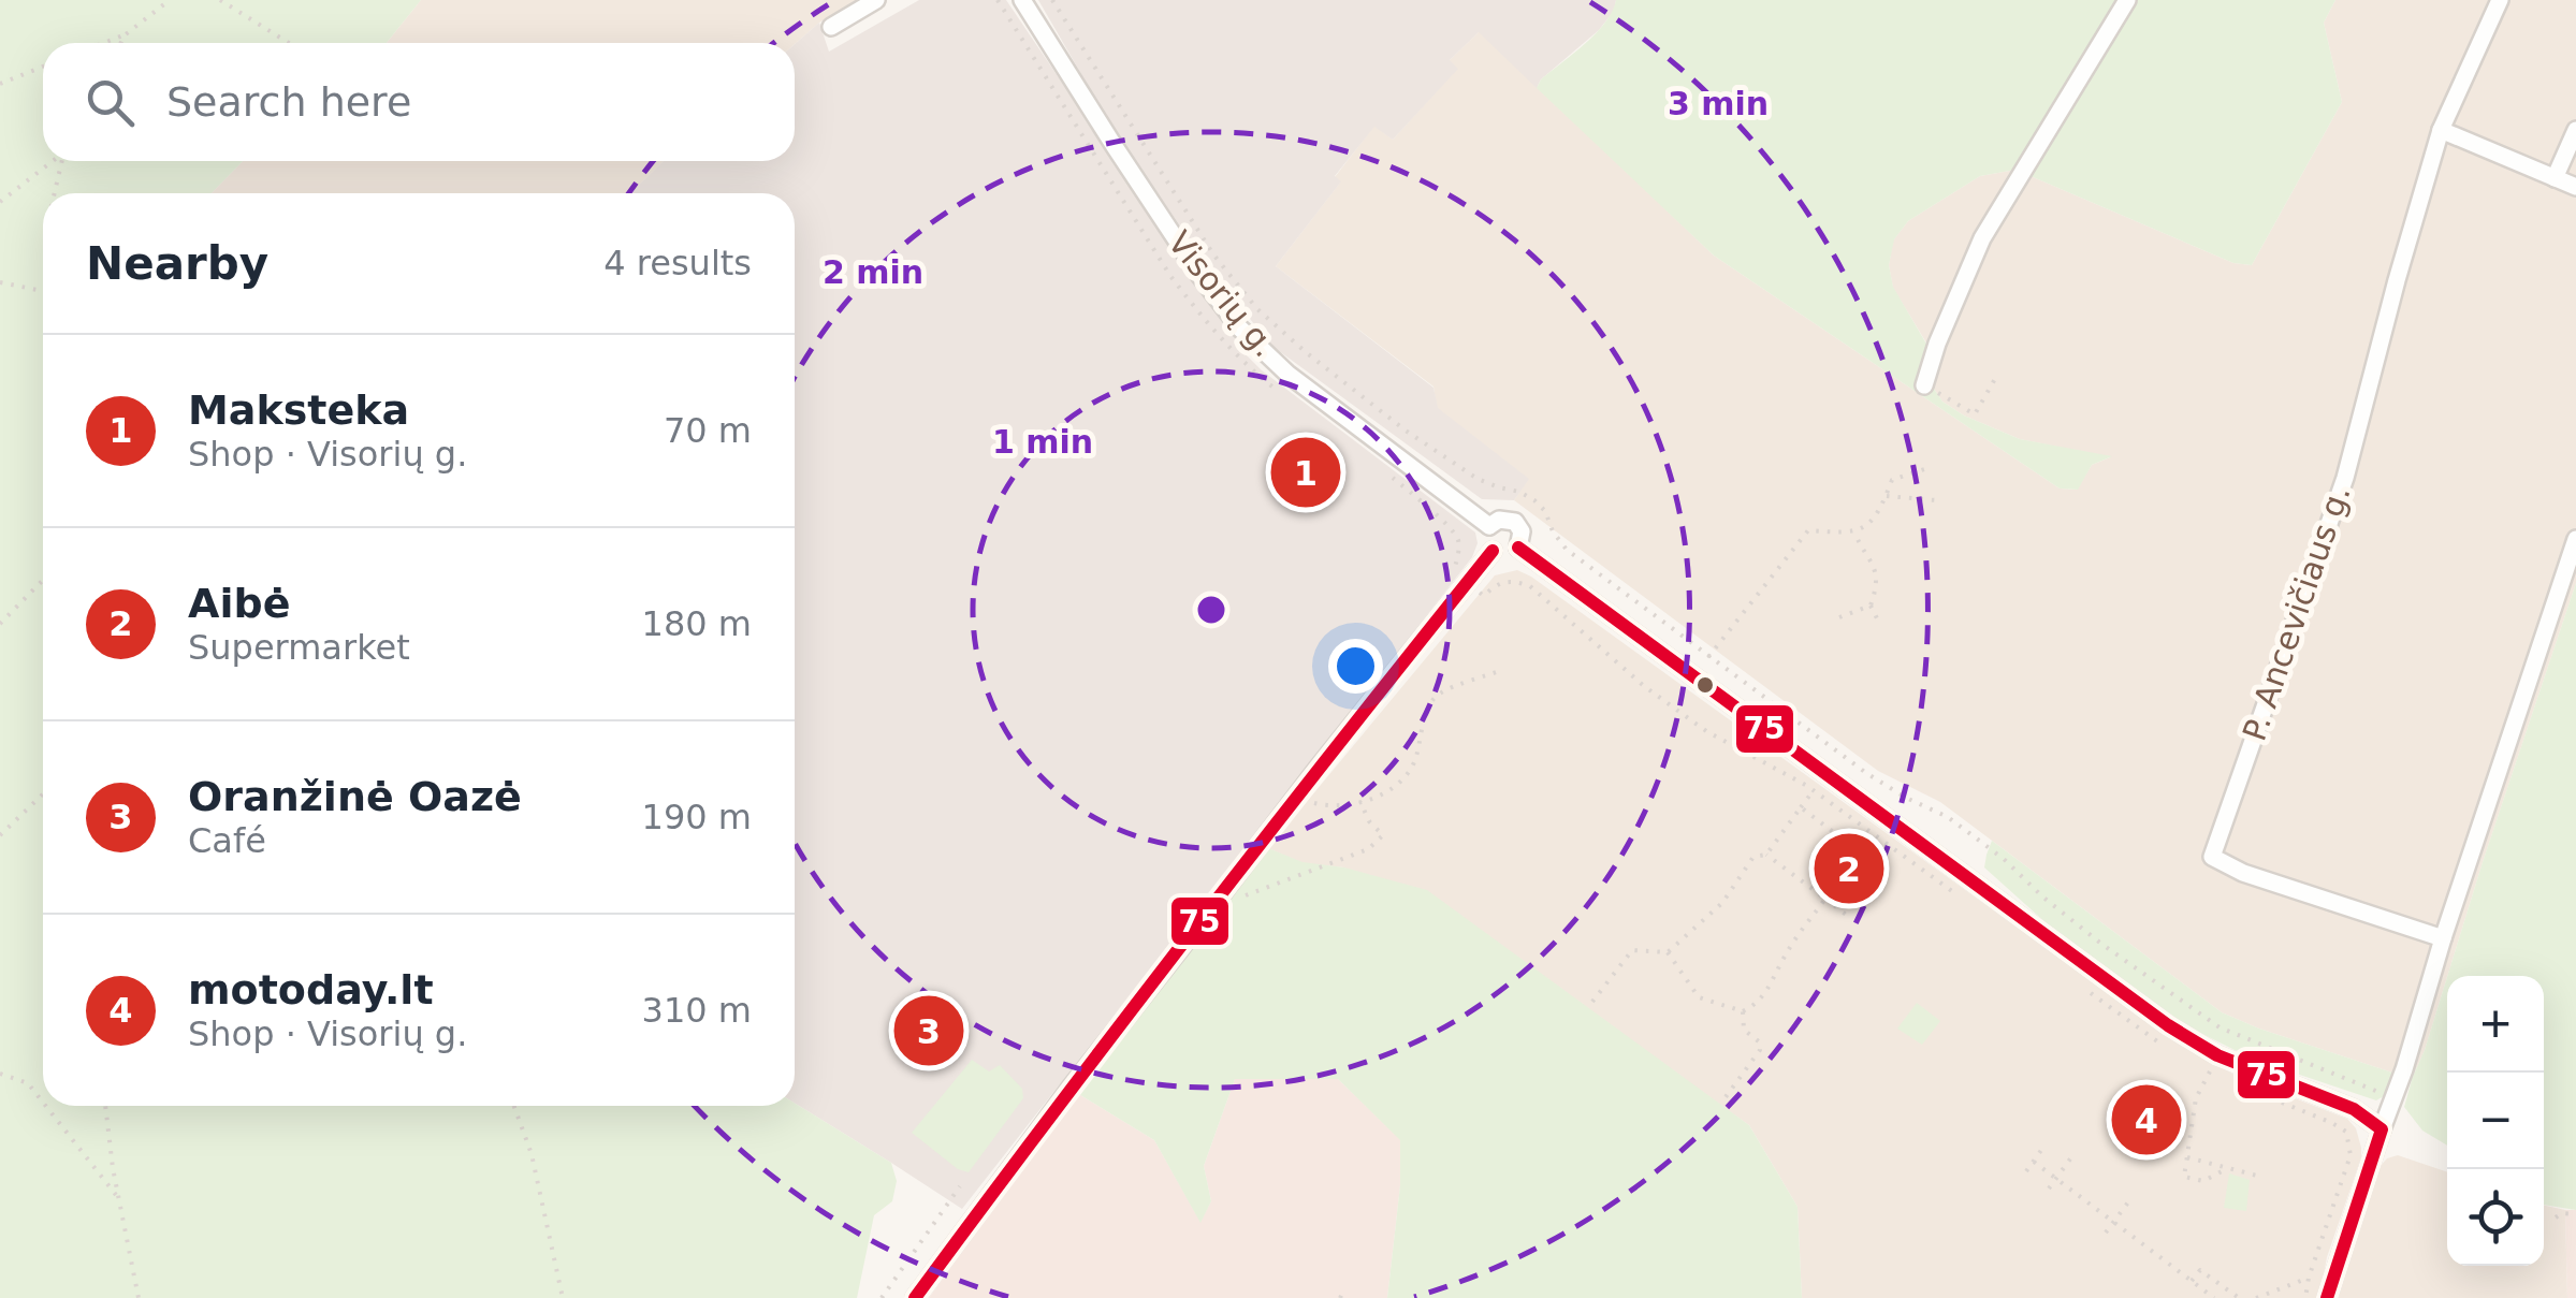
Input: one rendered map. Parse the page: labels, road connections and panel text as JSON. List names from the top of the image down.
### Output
{
  "streets": {
    "street": ["Visorių g.", "P. Ancevičiaus g."]
  },
  "lines": ["transit line 75"],
  "page": {
    "search": "Search here",
    "heading": ["Nearby", "4 results"],
    "list": [
      {
        "mark": "1",
        "name": "Maksteka",
        "note": "Shop · Visorių g.",
        "value": "70 m"
      },
      {
        "mark": "2",
        "name": "Aibė",
        "note": "Supermarket",
        "value": "180 m"
      },
      {
        "mark": "3",
        "name": "Oranžinė Oazė",
        "note": "Café",
        "value": "190 m"
      },
      {
        "mark": "4",
        "name": "motoday.lt",
        "note": "Shop · Visorių g.",
        "value": "310 m"
      }
    ],
    "pins": [
      "1",
      "2",
      "3",
      "4"
    ],
    "map_buttons": ["+", "−"]
  },
  "rings": ["3 min", "2 min", "1 min"]
}
